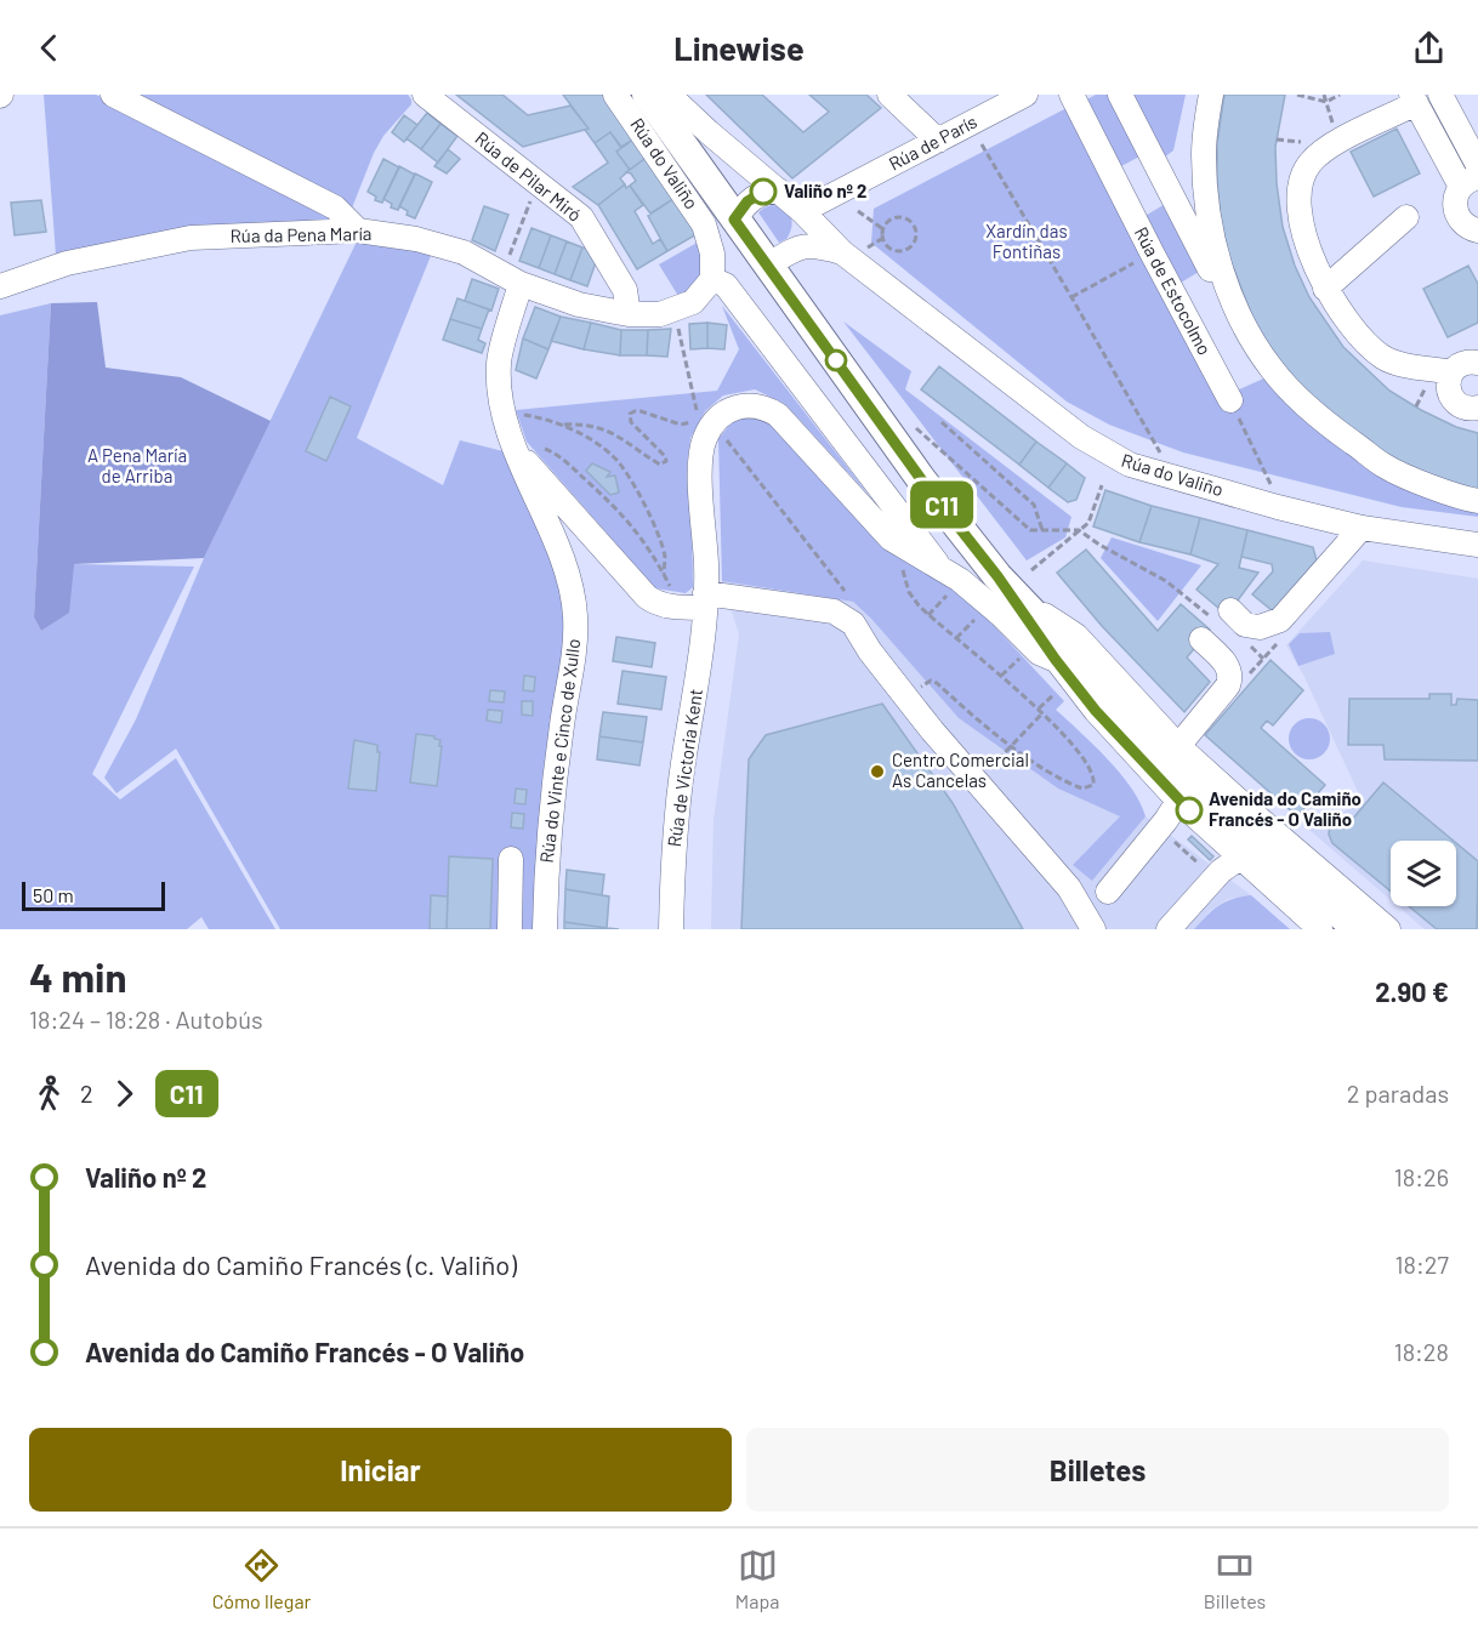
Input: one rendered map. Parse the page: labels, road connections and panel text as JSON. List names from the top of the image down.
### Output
{
  "streets": {
    "main road": ["Rúa do Valiño"],
    "street": [
      "Rúa de París",
      "Rúa de Pilar Miró",
      "Rúa da Pena María",
      "Rúa de Estocolmo",
      "Rúa do Vinte e Cinco de Xullo",
      "Rúa de Victoria Kent"
    ]
  },
  "crossings": [
    ["Rúa de París", "Rúa do Valiño"],
    ["Rúa do Valiño", "Rúa da Pena María"],
    ["Rúa de Pilar Miró", "Rúa da Pena María"],
    ["Rúa da Pena María", "Rúa do Vinte e Cinco de Xullo"]
  ],
  "parks": ["Xardín das Fontiñas", "A Pena María de Arriba"],
  "places": ["Valiño nº 2", "Centro Comercial As Cancelas", "Avenida do Camiño Francés - O Valiño"],
  "lines": ["bus line C11"],
  "scale_bar": "50 m",
  "page": {
    "header": "Linewise",
    "on_map": "C11",
    "scale": "50 m",
    "heading": ["4 min", "18:24 – 18:28 · Autobús", "2.90 €"],
    "legs": ["2", "C11", "2 paradas"],
    "list": [
      {
        "name": "Valiño nº 2",
        "value": "18:26"
      },
      {
        "name": "Avenida do Camiño Francés (c. Valiño)",
        "value": "18:27"
      },
      {
        "name": "Avenida do Camiño Francés - O Valiño",
        "value": "18:28"
      }
    ],
    "buttons": ["Iniciar", "Billetes"],
    "tabs": ["Cómo llegar", "Mapa", "Billetes"]
  }
}
